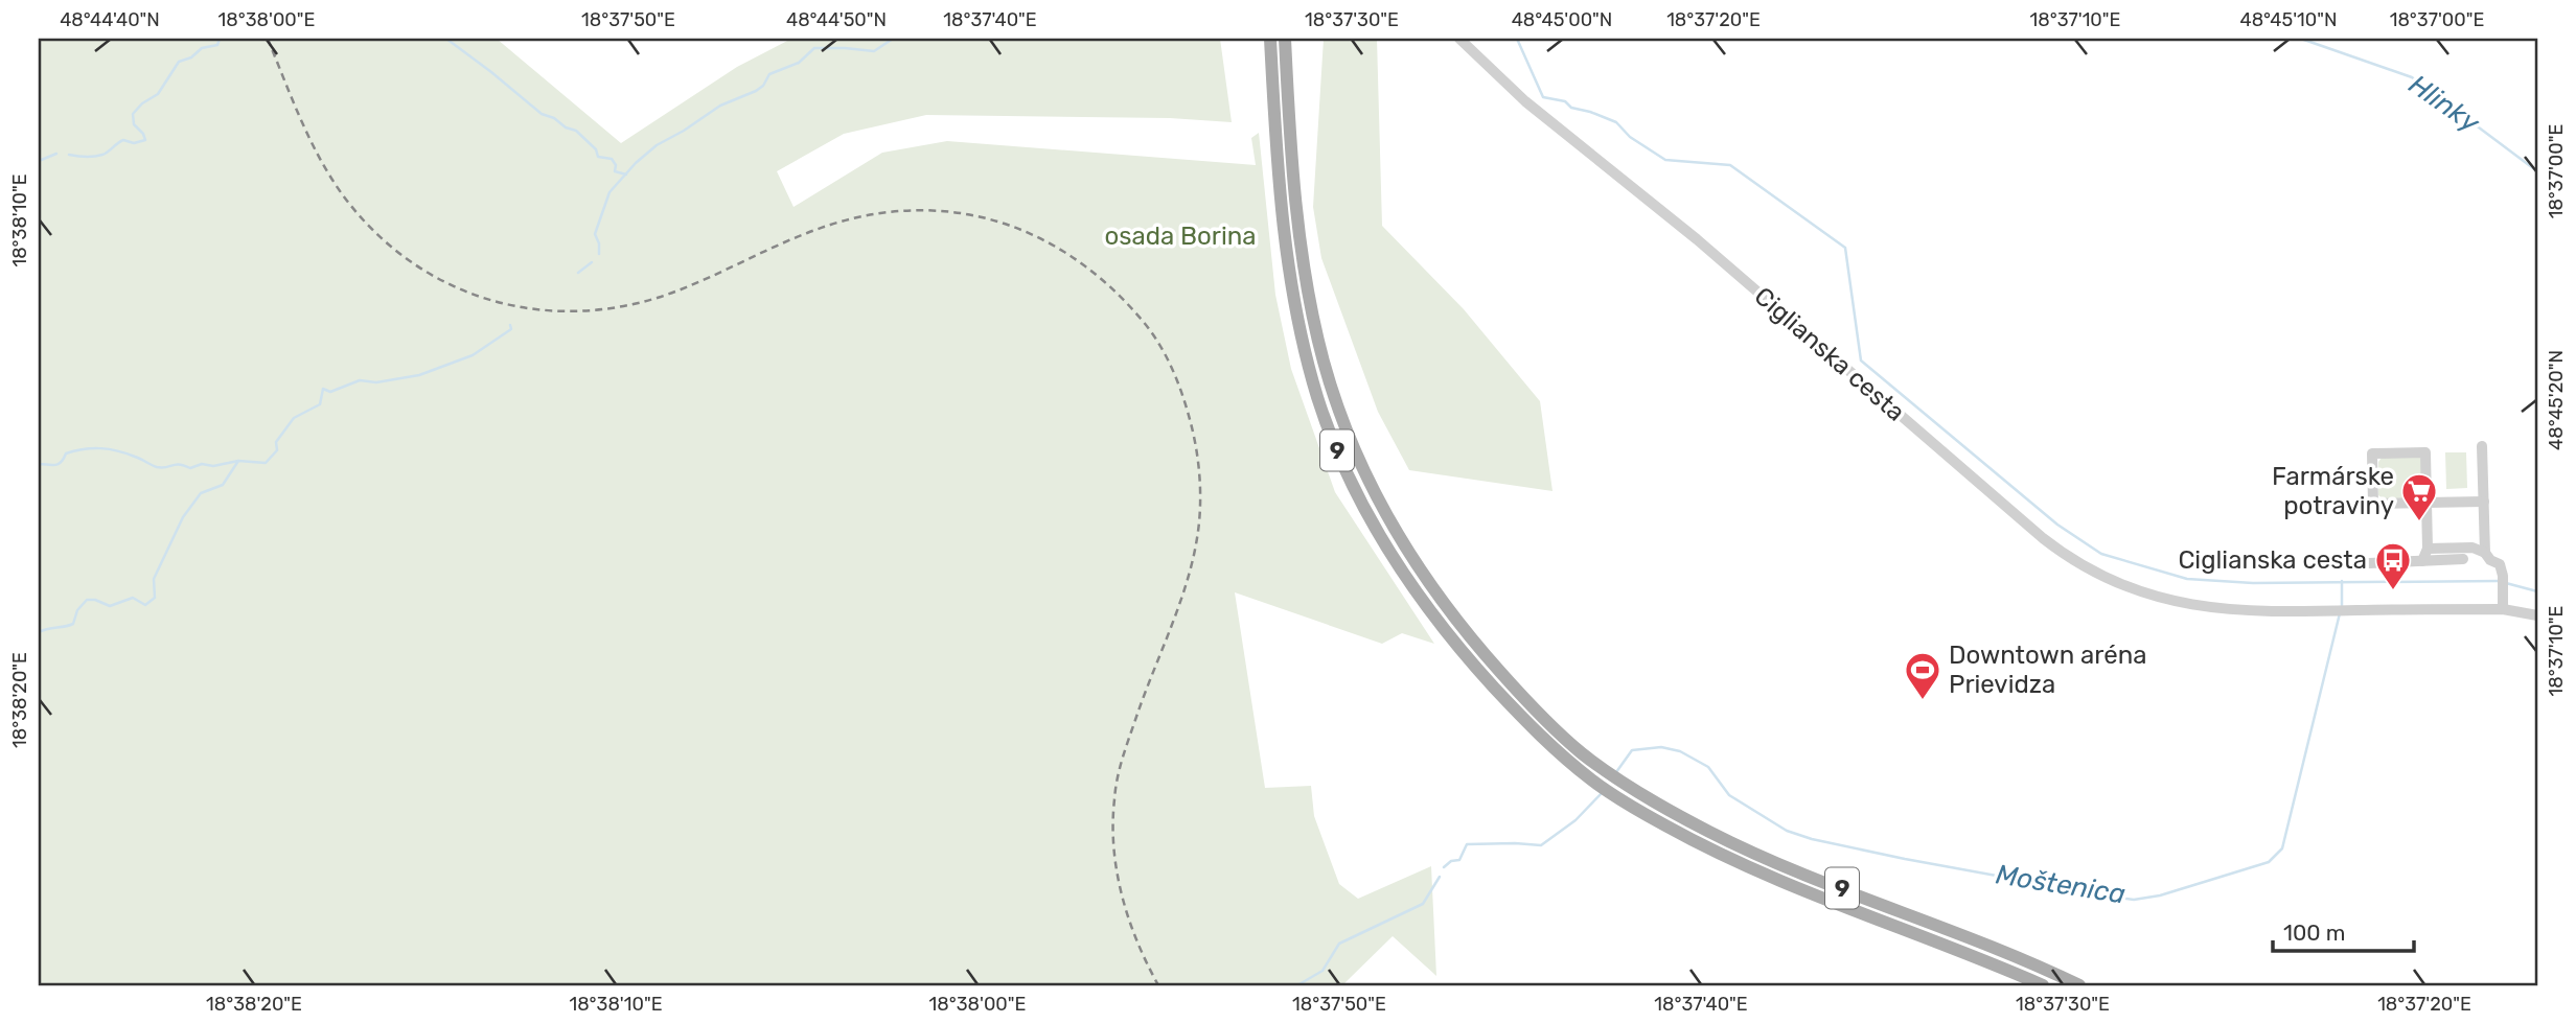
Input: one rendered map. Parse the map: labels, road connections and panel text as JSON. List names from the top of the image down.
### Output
{
  "streets": {
    "main road": ["9"],
    "street": ["Ciglianska cesta"]
  },
  "water": ["Hlinky", "Moštenica"],
  "parks": ["osada Borina"],
  "places": {
    "supermarket": ["Farmárske potraviny"],
    "bus stop": ["Ciglianska cesta"],
    "sports": ["Downtown aréna Prievidza"]
  },
  "scale_bar": "100 m",
  "coordinates": [
    "48°44'40\"N",
    "18°38'00\"E",
    "18°37'50\"E",
    "48°44'50\"N",
    "18°37'40\"E",
    "18°37'30\"E",
    "48°45'00\"N",
    "18°37'20\"E",
    "18°37'10\"E",
    "48°45'10\"N",
    "18°37'00\"E",
    "18°38'10\"E",
    "48°45'20\"N",
    "18°38'20\"E"
  ]
}
